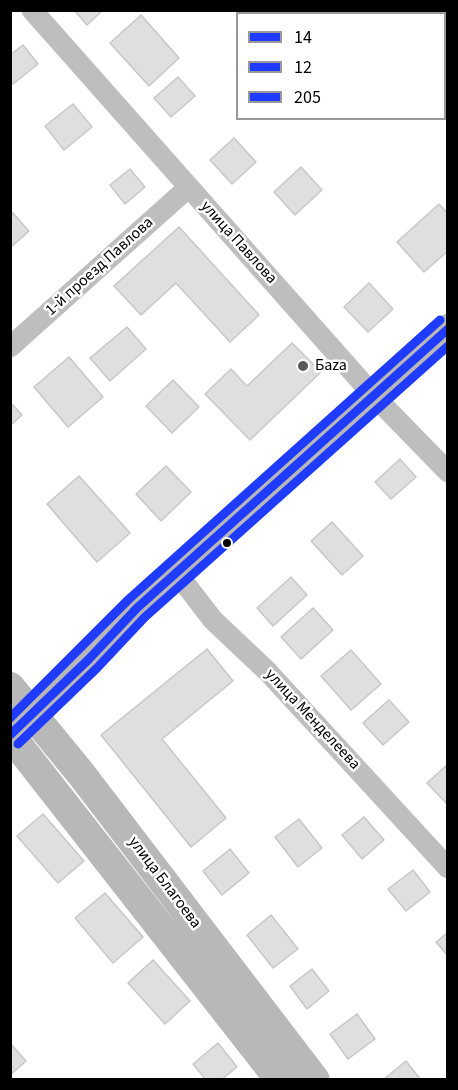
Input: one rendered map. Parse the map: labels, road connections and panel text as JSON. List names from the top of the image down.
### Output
{
  "streets": {
    "main road": ["улица Благоева"],
    "street": ["улица Павлова", "1-й проезд Павлова", "улица Менделеева"]
  },
  "crossings": [
    ["улица Павлова", "1-й проезд Павлова"]
  ],
  "places": ["Баza"],
  "lines": ["transit line 205", "transit line 14", "transit line 12"],
  "legend": ["14", "12", "205"]
}
